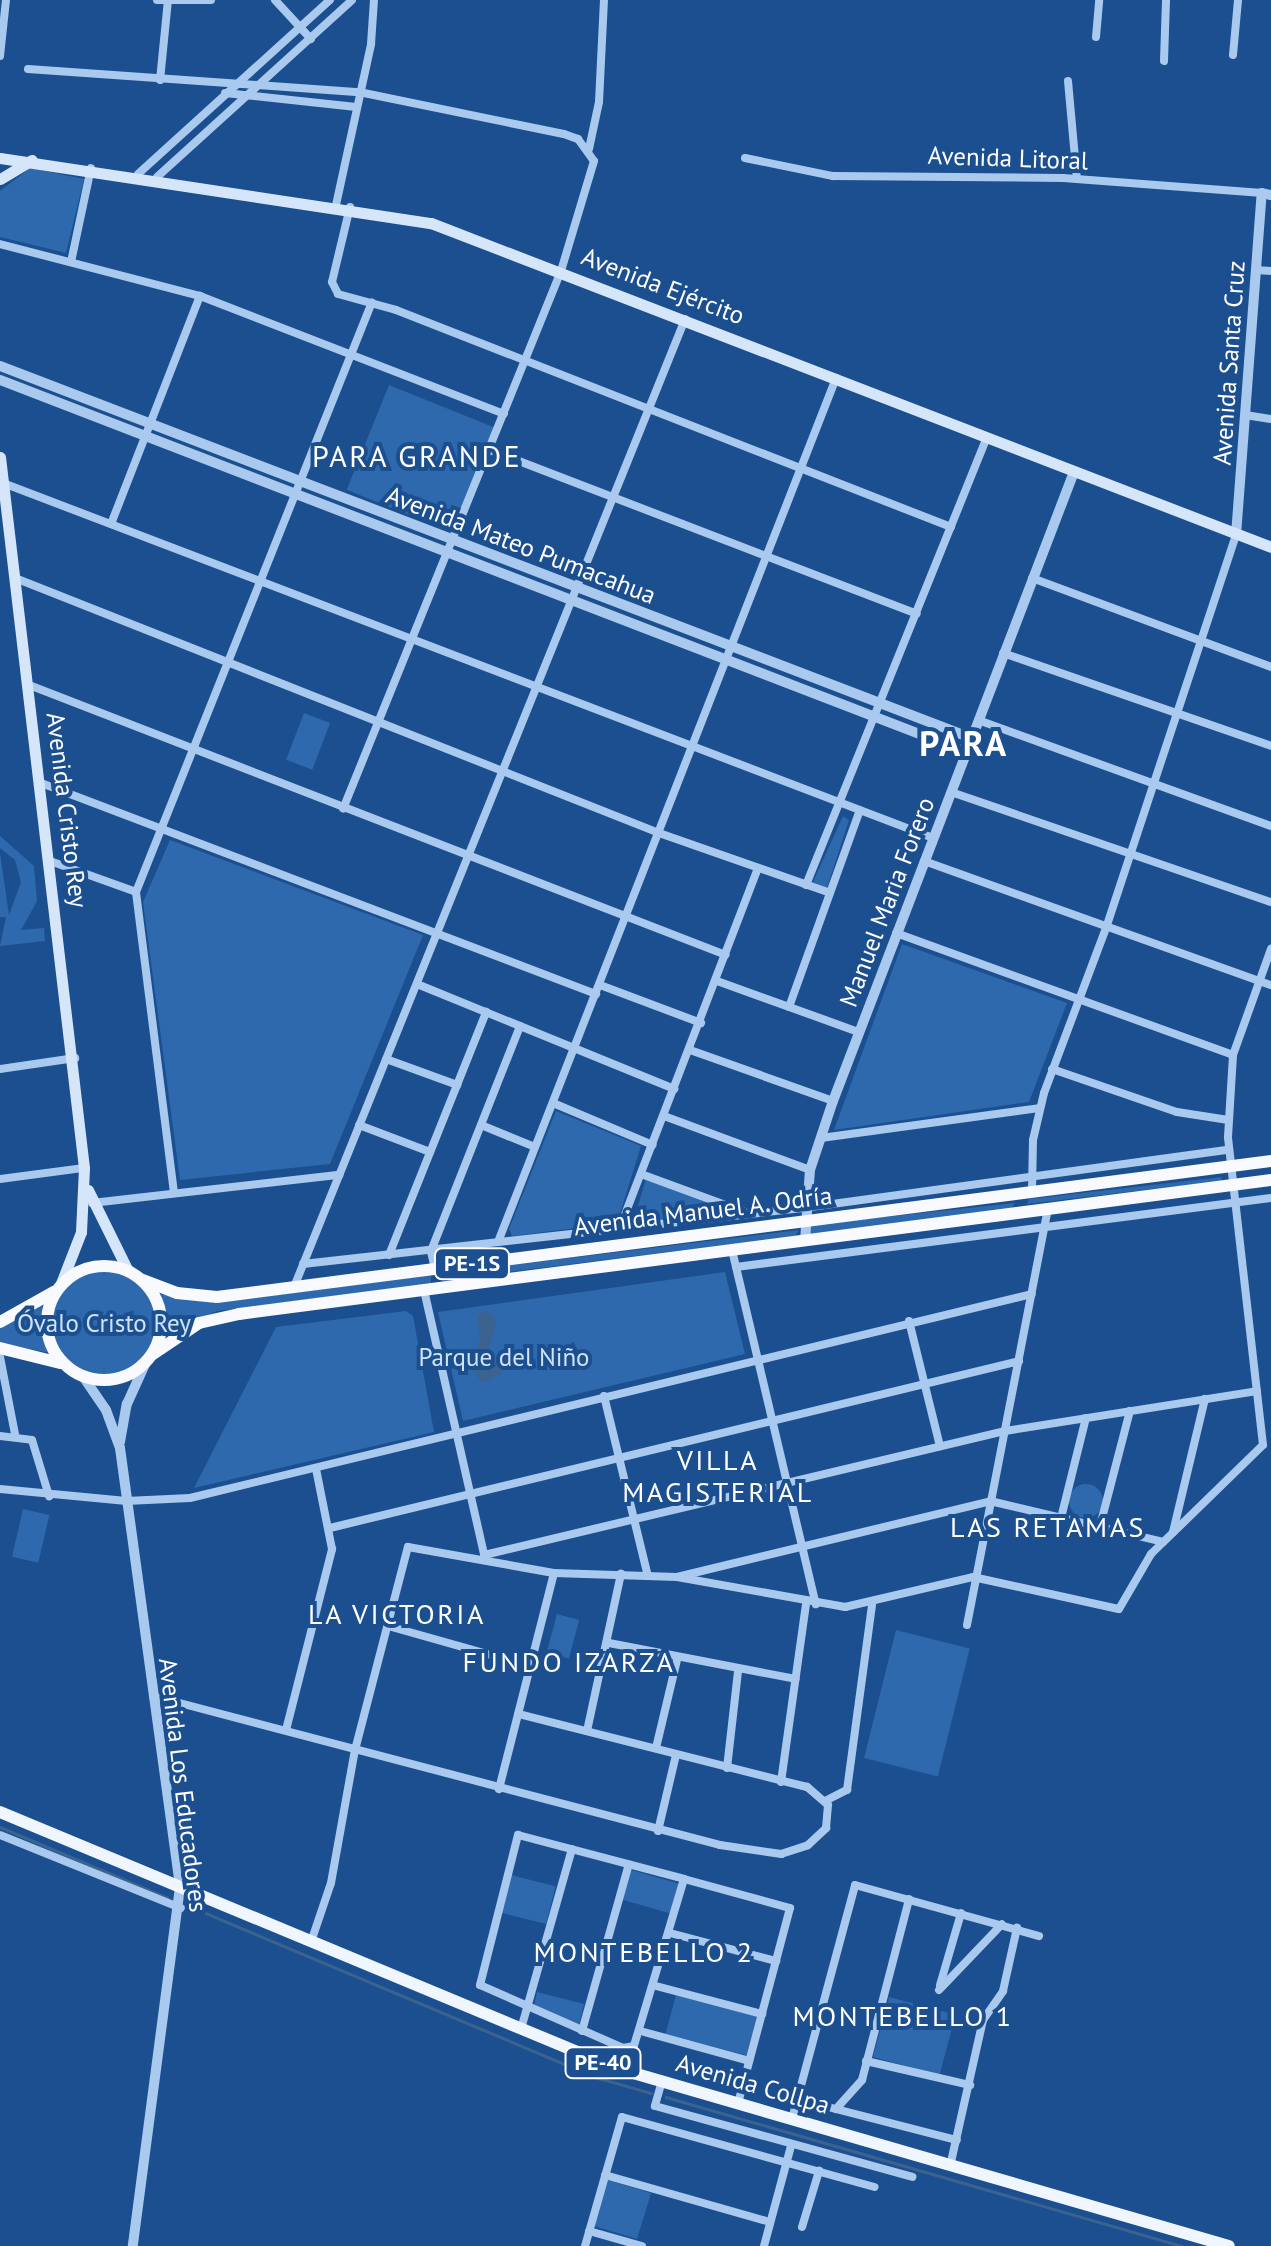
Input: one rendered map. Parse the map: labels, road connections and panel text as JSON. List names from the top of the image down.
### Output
{
  "streets": {
    "highway": ["Avenida Manuel A. Odría", "PE-1S"],
    "main road": [
      "Avenida Ejército",
      "Avenida Cristo Rey",
      "PE-40",
      "Avenida Collpa"
    ],
    "street": [
      "Avenida Litoral",
      "Avenida Santa Cruz",
      "Avenida Mateo Pumacahua",
      "Manuel Maria Forero",
      "Avenida Los Educadores"
    ]
  },
  "crossings": [
    ["Avenida Litoral", "Avenida Santa Cruz"],
    ["Avenida Ejército", "Avenida Santa Cruz"],
    ["Avenida Ejército", "Manuel Maria Forero"],
    ["Avenida Mateo Pumacahua", "Manuel Maria Forero"],
    ["Avenida Cristo Rey", "Avenida Manuel A. Odría"],
    ["Avenida Cristo Rey", "PE-1S"],
    ["Avenida Cristo Rey", "Avenida Los Educadores"],
    ["Manuel Maria Forero", "Avenida Manuel A. Odría"],
    ["Avenida Manuel A. Odría", "PE-1S"],
    ["Avenida Manuel A. Odría", "Avenida Los Educadores"],
    ["PE-1S", "Avenida Los Educadores"],
    ["Avenida Los Educadores", "Avenida Collpa"]
  ],
  "districts": [
    "PARA GRANDE",
    "PARA",
    "VILLA MAGISTERIAL",
    "LAS RETAMAS",
    "LA VICTORIA",
    "FUNDO IZARZA",
    "MONTEBELLO 2",
    "MONTEBELLO 1"
  ],
  "parks": ["Óvalo Cristo Rey", "Parque del Niño"]
}
